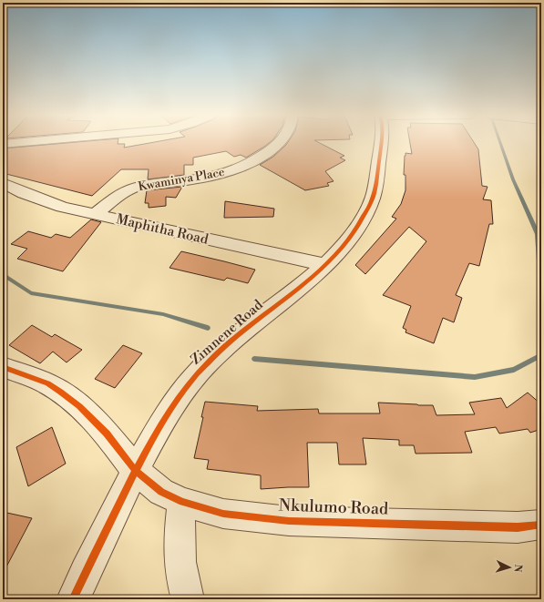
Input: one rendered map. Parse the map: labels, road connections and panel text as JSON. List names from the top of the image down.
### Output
{
  "streets": {
    "street": [
      "Kwaminya Place",
      "Maphitha Road",
      "Zimnene Road",
      "Nkulumo Road"
    ]
  },
  "crossings": [
    ["Kwaminya Place", "Maphitha Road"],
    ["Maphitha Road", "Zimnene Road"],
    ["Zimnene Road", "Nkulumo Road"]
  ],
  "north": "right"
}
